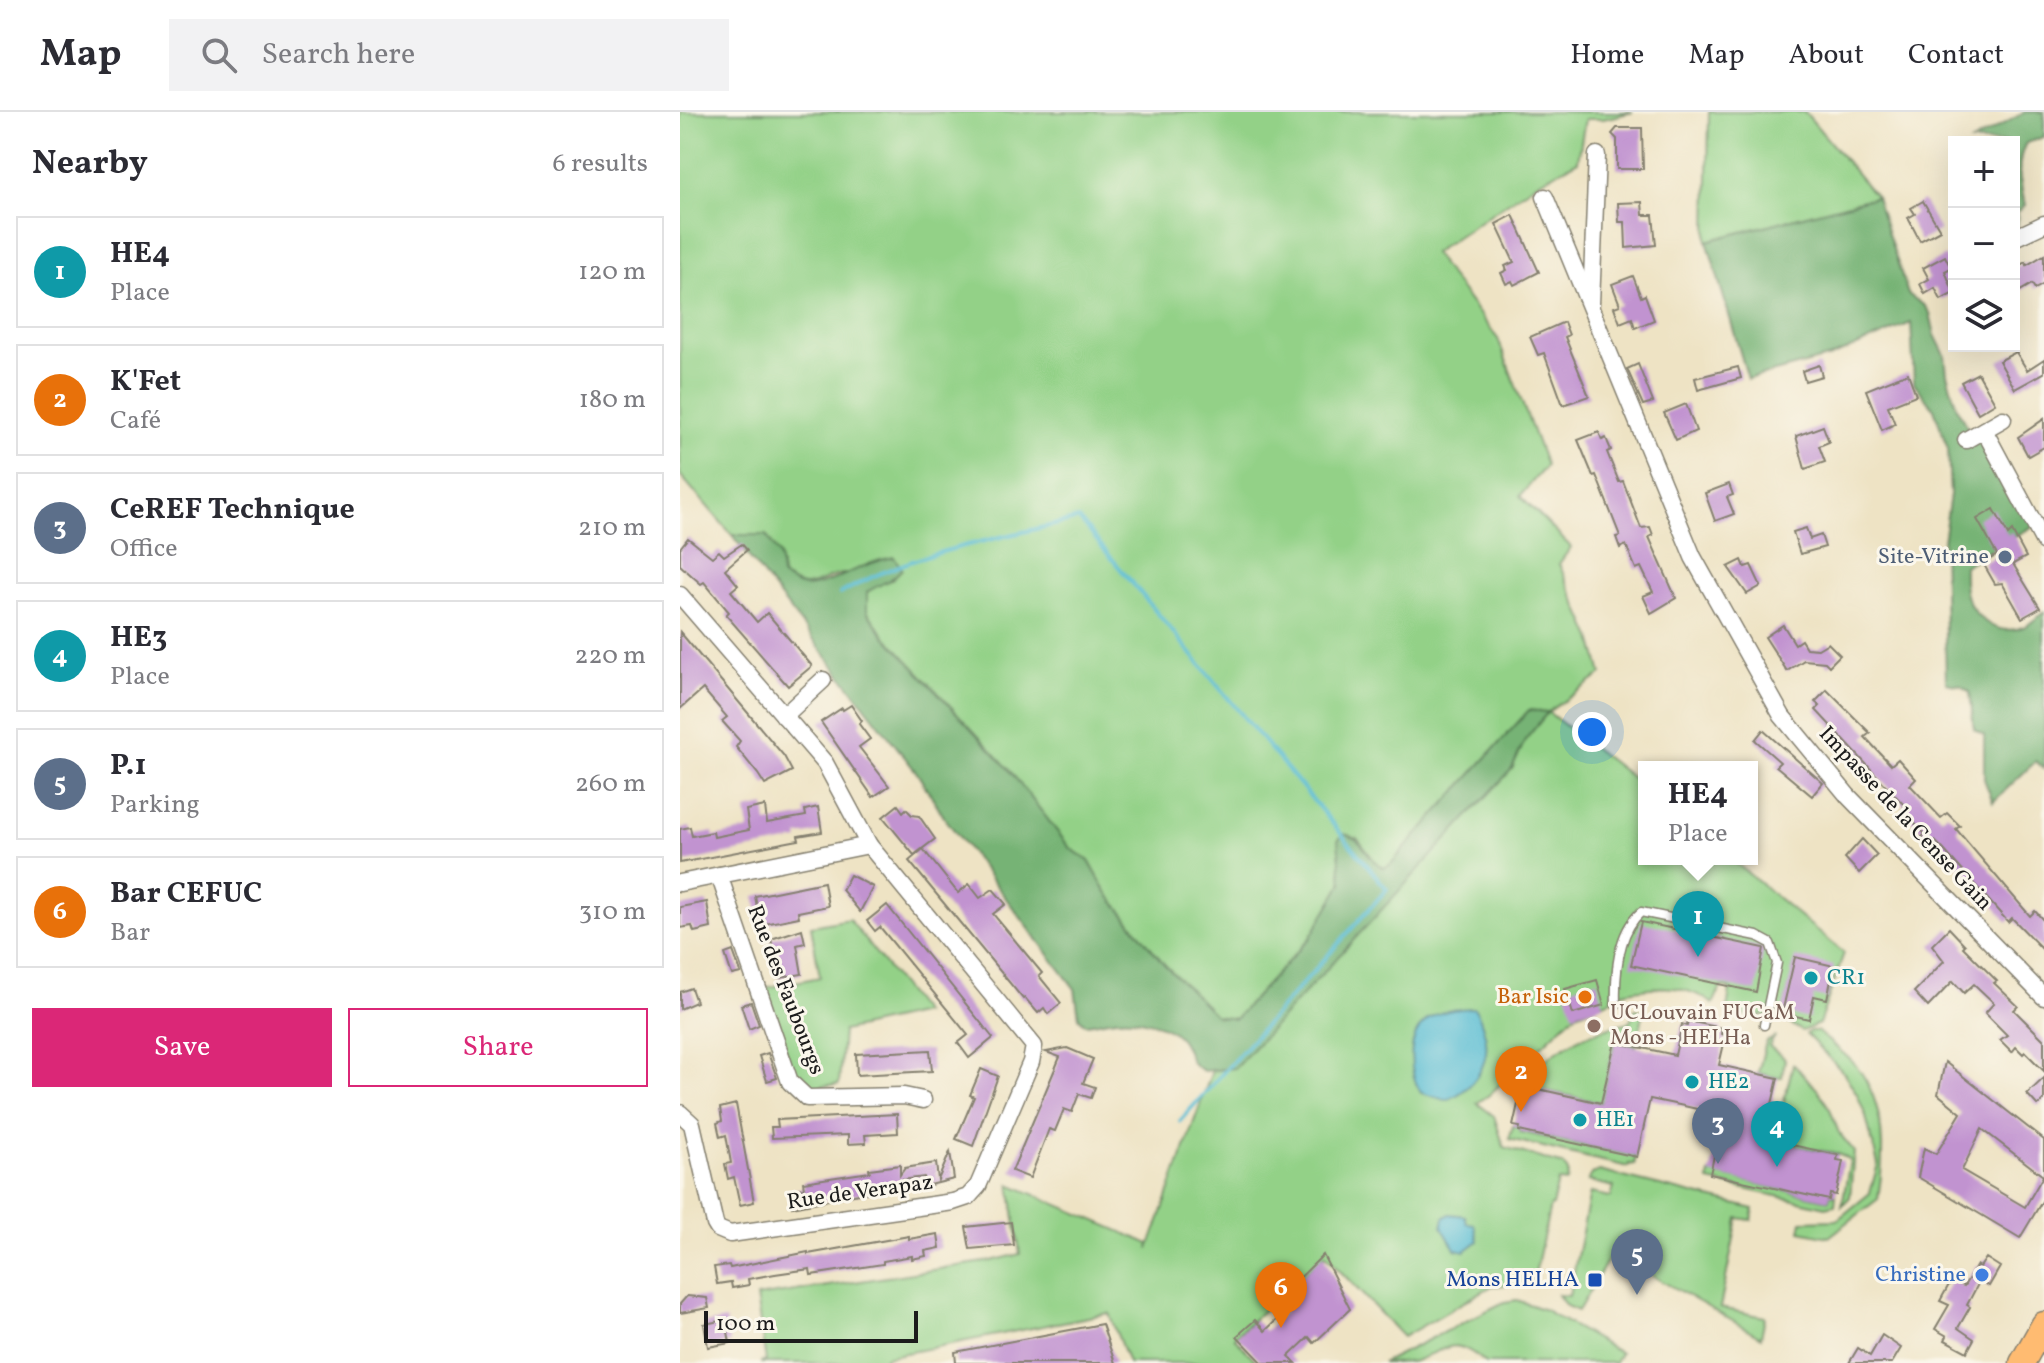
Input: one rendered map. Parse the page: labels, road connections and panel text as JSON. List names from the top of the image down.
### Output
{
  "streets": {
    "street": ["Impasse de la Cense Gain", "Rue des Faubourgs", "Rue de Verapaz"]
  },
  "places": {
    "other": [
      "Site-Vitrine",
      "CR1",
      "Bar Isic",
      "UCLouvain FUCaM Mons - HELHa",
      "HE2",
      "HE1",
      "Christine"
    ],
    "transit": ["Mons HELHA"]
  },
  "scale_bar": "100 m",
  "page": {
    "header": "Map",
    "search": "Search here",
    "nav": [
      "Home",
      "Map",
      "About",
      "Contact"
    ],
    "heading": ["Nearby", "6 results"],
    "map_buttons": ["+", "−"],
    "list": [
      {
        "mark": "1",
        "name": "HE4",
        "note": "Place",
        "value": "120 m"
      },
      {
        "mark": "2",
        "name": "K'Fet",
        "note": "Café",
        "value": "180 m"
      },
      {
        "mark": "3",
        "name": "CeREF Technique",
        "note": "Office",
        "value": "210 m"
      },
      {
        "mark": "4",
        "name": "HE3",
        "note": "Place",
        "value": "220 m"
      },
      {
        "mark": "5",
        "name": "P.1",
        "note": "Parking",
        "value": "260 m"
      },
      {
        "mark": "6",
        "name": "Bar CEFUC",
        "note": "Bar",
        "value": "310 m"
      }
    ],
    "popup": ["HE4", "Place"],
    "pins": [
      "1",
      "2",
      "3",
      "4",
      "5",
      "6"
    ],
    "buttons": ["Save", "Share"],
    "scale": "100 m"
  }
}
